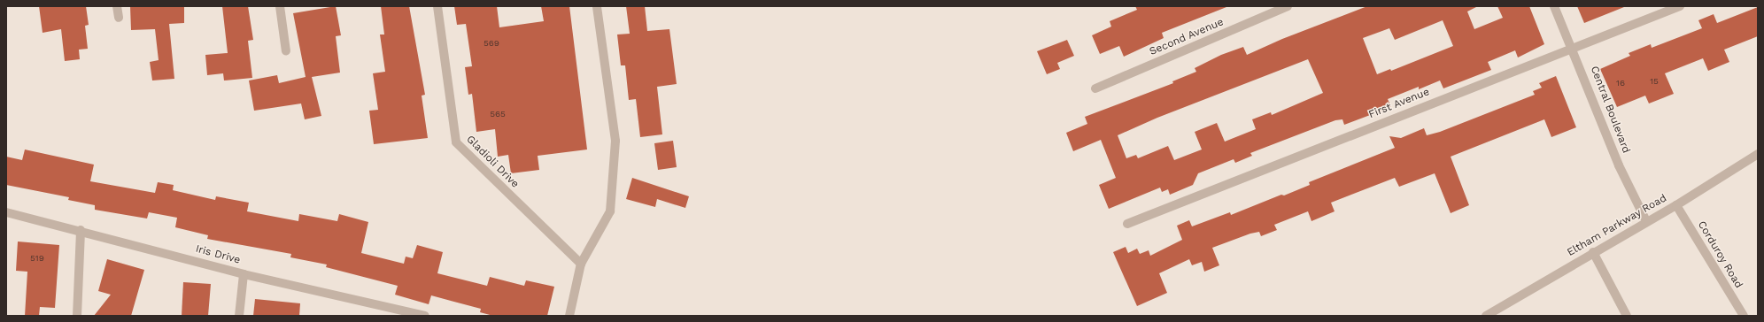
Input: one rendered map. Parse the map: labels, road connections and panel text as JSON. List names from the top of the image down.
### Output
{
  "streets": {
    "street": [
      "Second Avenue",
      "First Avenue",
      "Central Boulevard",
      "Gladioli Drive",
      "Eltham Parkway Road",
      "Iris Drive",
      "Corduroy Road"
    ]
  },
  "crossings": [
    ["First Avenue", "Central Boulevard"],
    ["Central Boulevard", "Eltham Parkway Road"],
    ["Eltham Parkway Road", "Corduroy Road"]
  ],
  "house_numbers": [
    "569",
    "15",
    "16",
    "565",
    "519"
  ]
}
